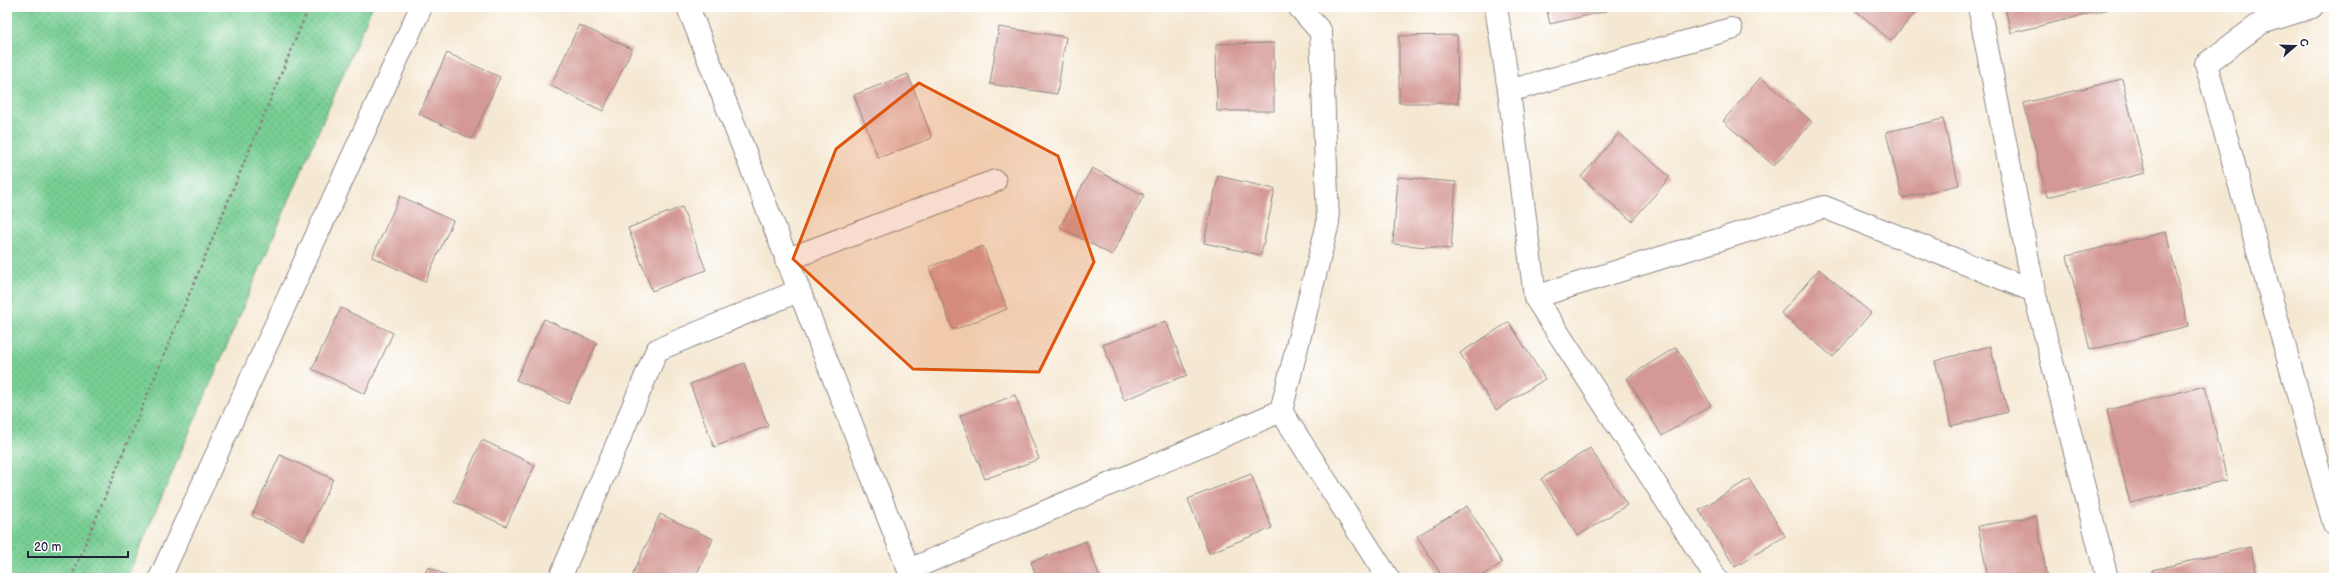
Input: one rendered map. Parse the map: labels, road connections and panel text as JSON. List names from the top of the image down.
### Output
{
  "scale_bar": "20 m",
  "north": "right"
}
